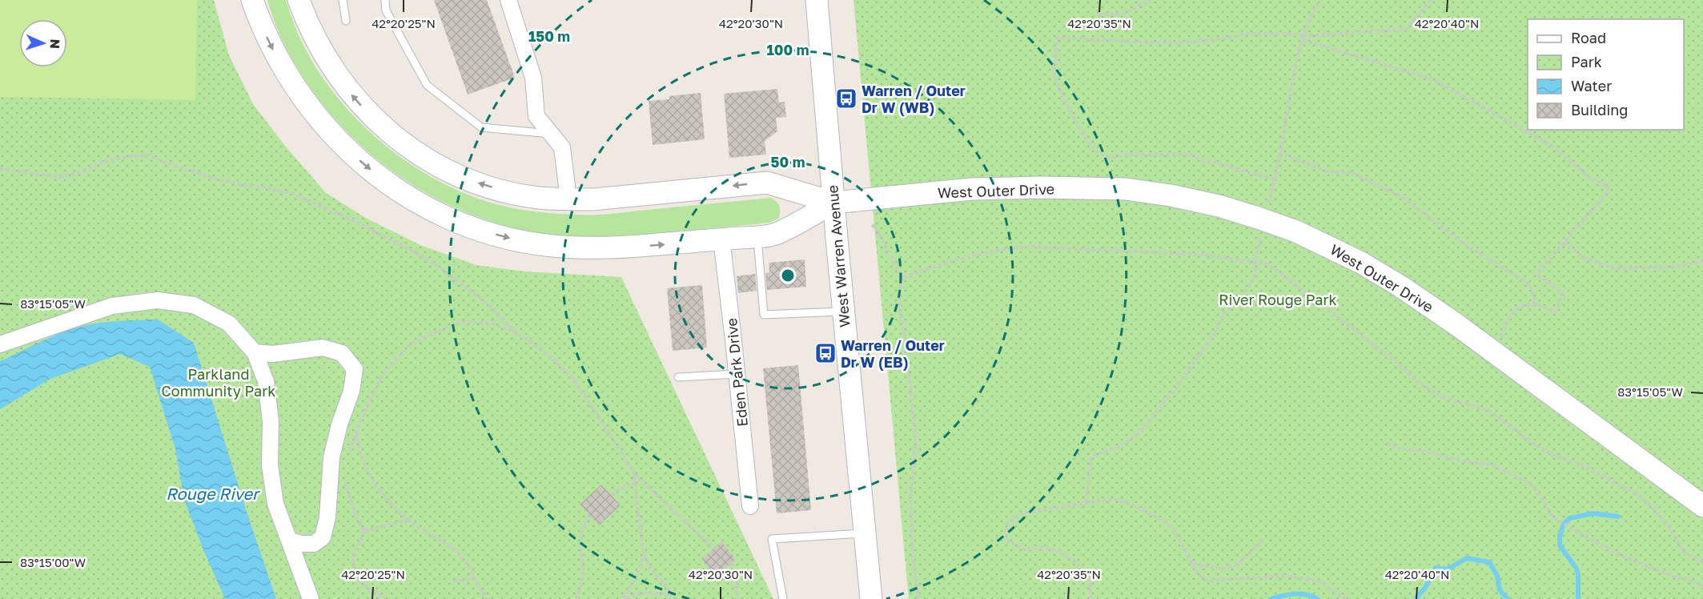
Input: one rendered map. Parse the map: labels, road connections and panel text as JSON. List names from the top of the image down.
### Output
{
  "streets": {
    "main road": ["West Outer Drive", "West Warren Avenue"],
    "street": ["Eden Park Drive"]
  },
  "crossings": [
    ["West Outer Drive", "West Warren Avenue"],
    ["West Outer Drive", "Eden Park Drive"]
  ],
  "water": ["Rouge River"],
  "parks": ["River Rouge Park", "Parkland Community Park"],
  "places": {
    "bus stop": ["Warren / Outer Dr W (WB)", "Warren / Outer Dr W (EB)"]
  },
  "legend": [
    "Road",
    "Park",
    "Water",
    "Building"
  ],
  "north": "right",
  "coordinates": [
    "42°20'25\"N",
    "42°20'30\"N",
    "42°20'35\"N",
    "42°20'40\"N",
    "83°15'05\"W",
    "83°15'00\"W"
  ],
  "rings": ["150 m", "100 m", "50 m"]
}
